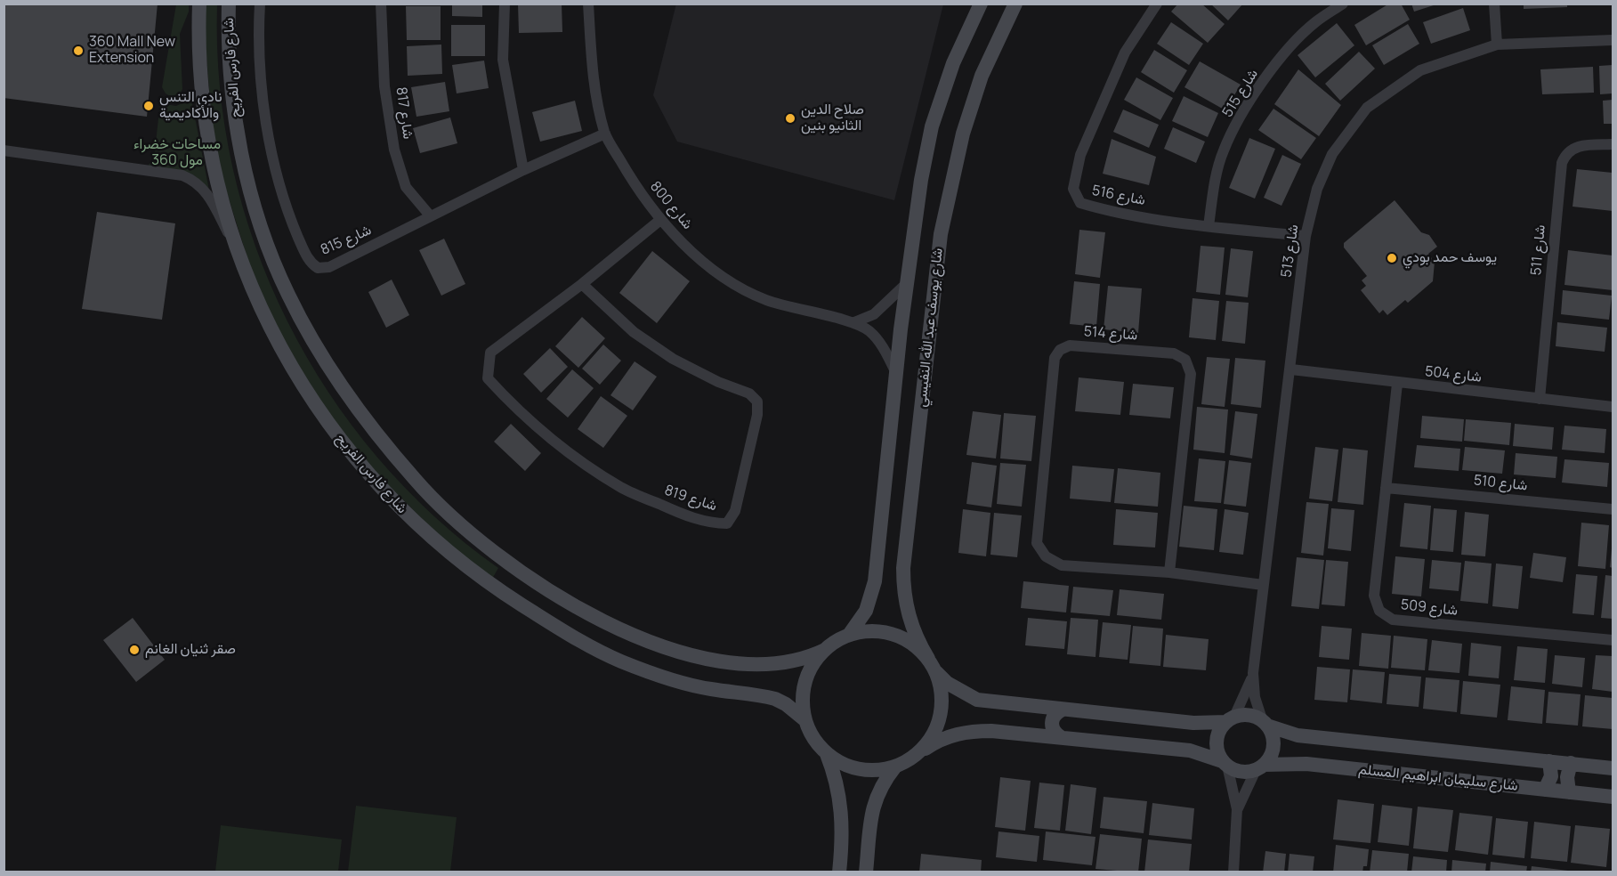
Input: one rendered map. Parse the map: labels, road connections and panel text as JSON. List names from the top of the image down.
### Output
{
  "streets": {
    "street": [
      "شارع فارس الفريح",
      "شارع 515",
      "شارع 817",
      "شارع 516",
      "شارع 800",
      "شارع 815",
      "شارع 511",
      "شارع 513",
      "شارع يوسف عبد الله النفيسي",
      "شارع 514",
      "شارع 504",
      "شارع 510",
      "شارع 819",
      "شارع 509",
      "شارع سليمان ابراهيم المسلم"
    ]
  },
  "crossings": [
    ["شارع فارس الفريح", "شارع يوسف عبد الله النفيسي"],
    ["شارع 515", "شارع 516"],
    ["شارع 817", "شارع 815"],
    ["شارع 516", "شارع 513"],
    ["شارع 800", "شارع 815"],
    ["شارع 800", "شارع يوسف عبد الله النفيسي"],
    ["شارع 800", "شارع 819"],
    ["شارع 511", "شارع 504"],
    ["شارع 513", "شارع 514"],
    ["شارع 513", "شارع 504"],
    ["شارع 513", "شارع سليمان ابراهيم المسلم"],
    ["شارع 504", "شارع 509"],
    ["شارع 510", "شارع 509"]
  ],
  "parks": ["مساحات خضراء 360 مول"],
  "places": [
    "360 Mall New Extension",
    "نادي التنس والأكاديمية",
    "صلاح الدين الثانيو بنين",
    "يوسف حمد بودي",
    "صقر ثنيان الغانم"
  ]
}
